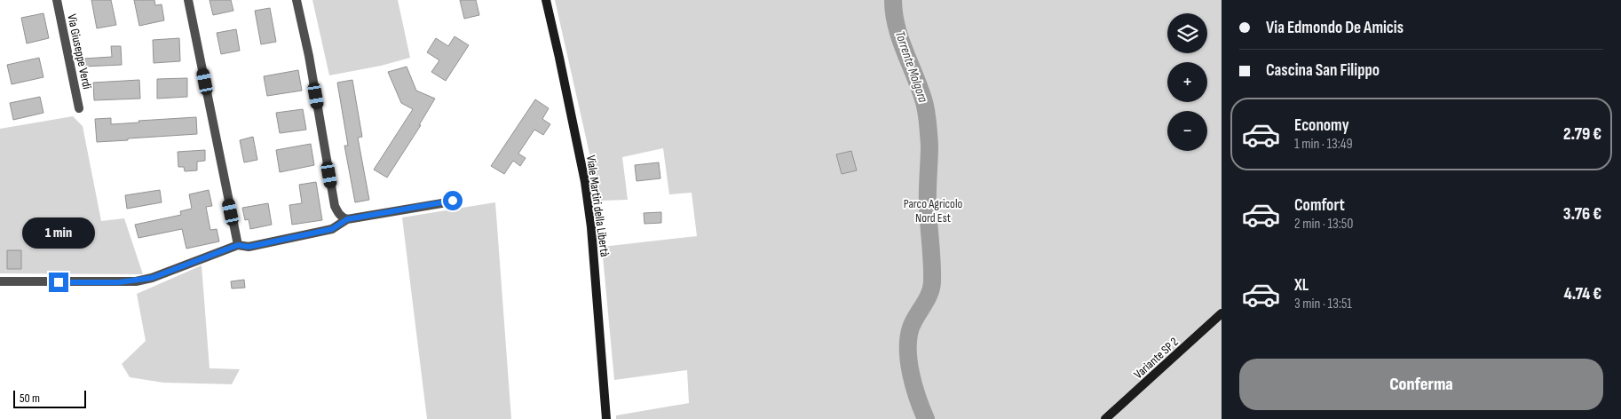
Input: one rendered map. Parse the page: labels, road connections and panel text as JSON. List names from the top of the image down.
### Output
{
  "streets": {
    "street": ["Via Giuseppe Verdi", "Viale Martiri della Libertà", "Variante SP 2"]
  },
  "water": ["Torrente Molgora"],
  "parks": ["Parco Agricolo Nord Est"],
  "scale_bar": "50 m",
  "page": {
    "banner": ["Via Edmondo De Amicis", "Cascina San Filippo"],
    "map_buttons": ["+", "−"],
    "list": [
      {
        "name": "Economy",
        "note": "1 min · 13:49",
        "value": "2.79 €"
      },
      {
        "name": "Comfort",
        "note": "2 min · 13:50",
        "value": "3.76 €"
      },
      {
        "name": "XL",
        "note": "3 min · 13:51",
        "value": "4.74 €"
      }
    ],
    "bubble": "1 min",
    "buttons": "Conferma",
    "scale": "50 m"
  }
}
